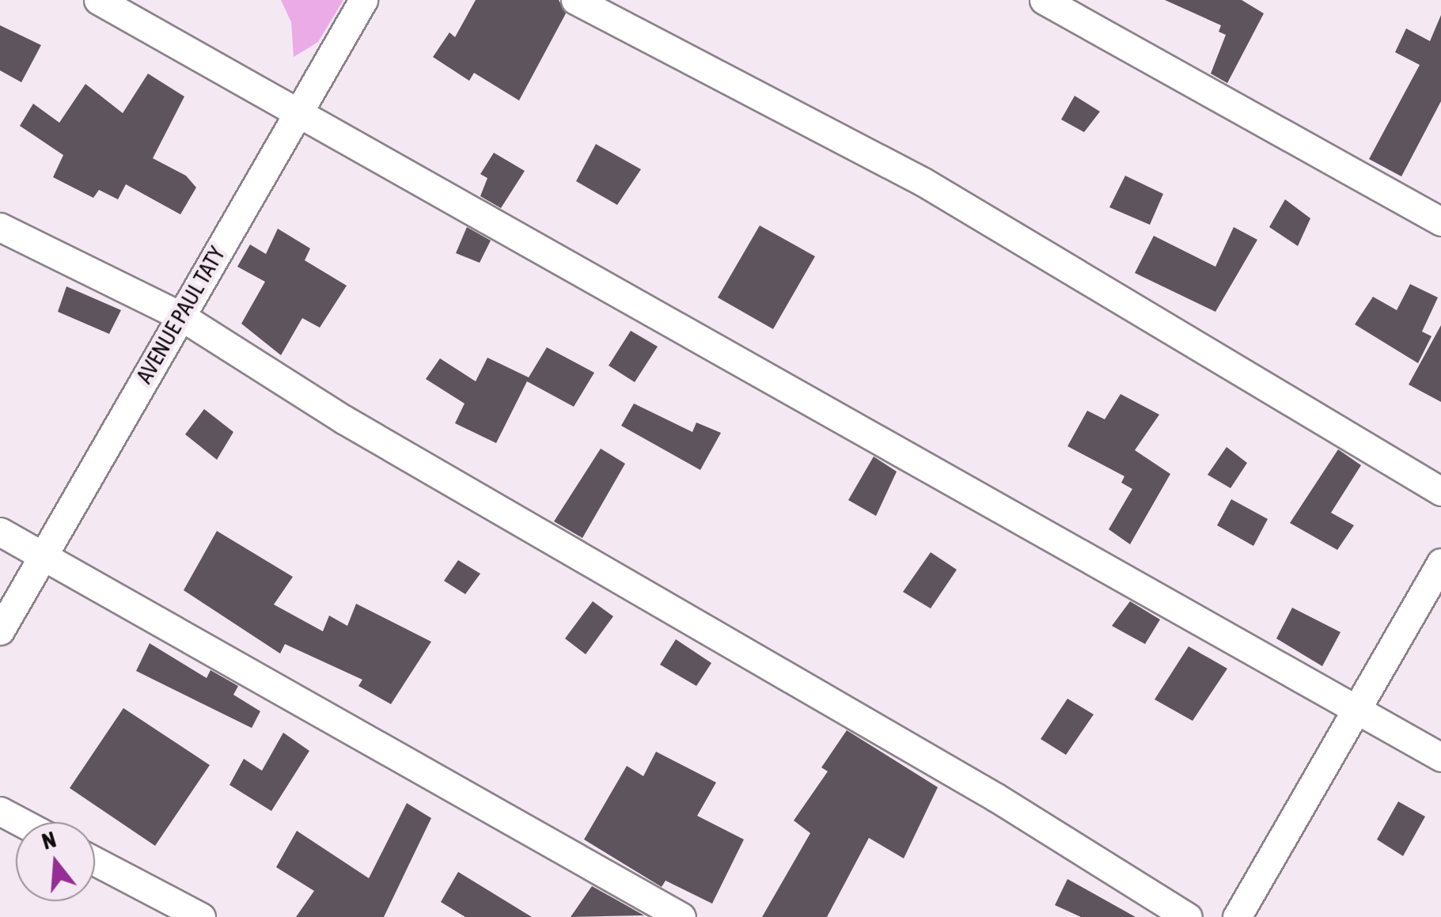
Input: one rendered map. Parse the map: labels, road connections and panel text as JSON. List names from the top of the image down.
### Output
{
  "streets": {
    "street": ["AVENUE PAUL TATY"]
  },
  "north": "top"
}
